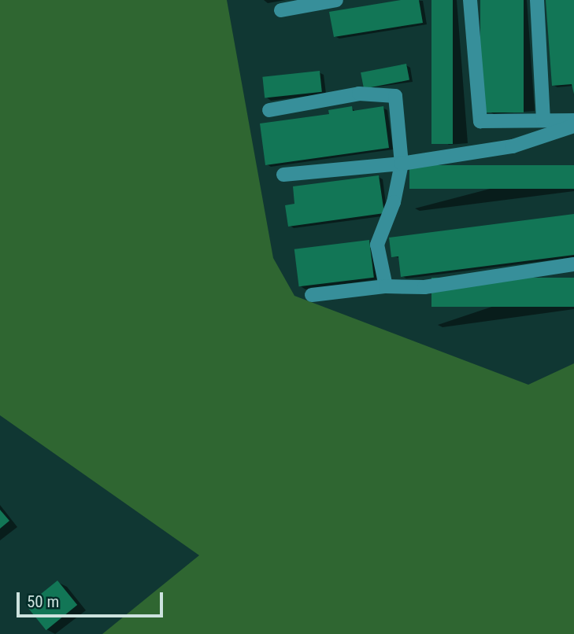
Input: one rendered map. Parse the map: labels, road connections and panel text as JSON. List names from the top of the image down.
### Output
{
  "scale_bar": "50 m"
}
